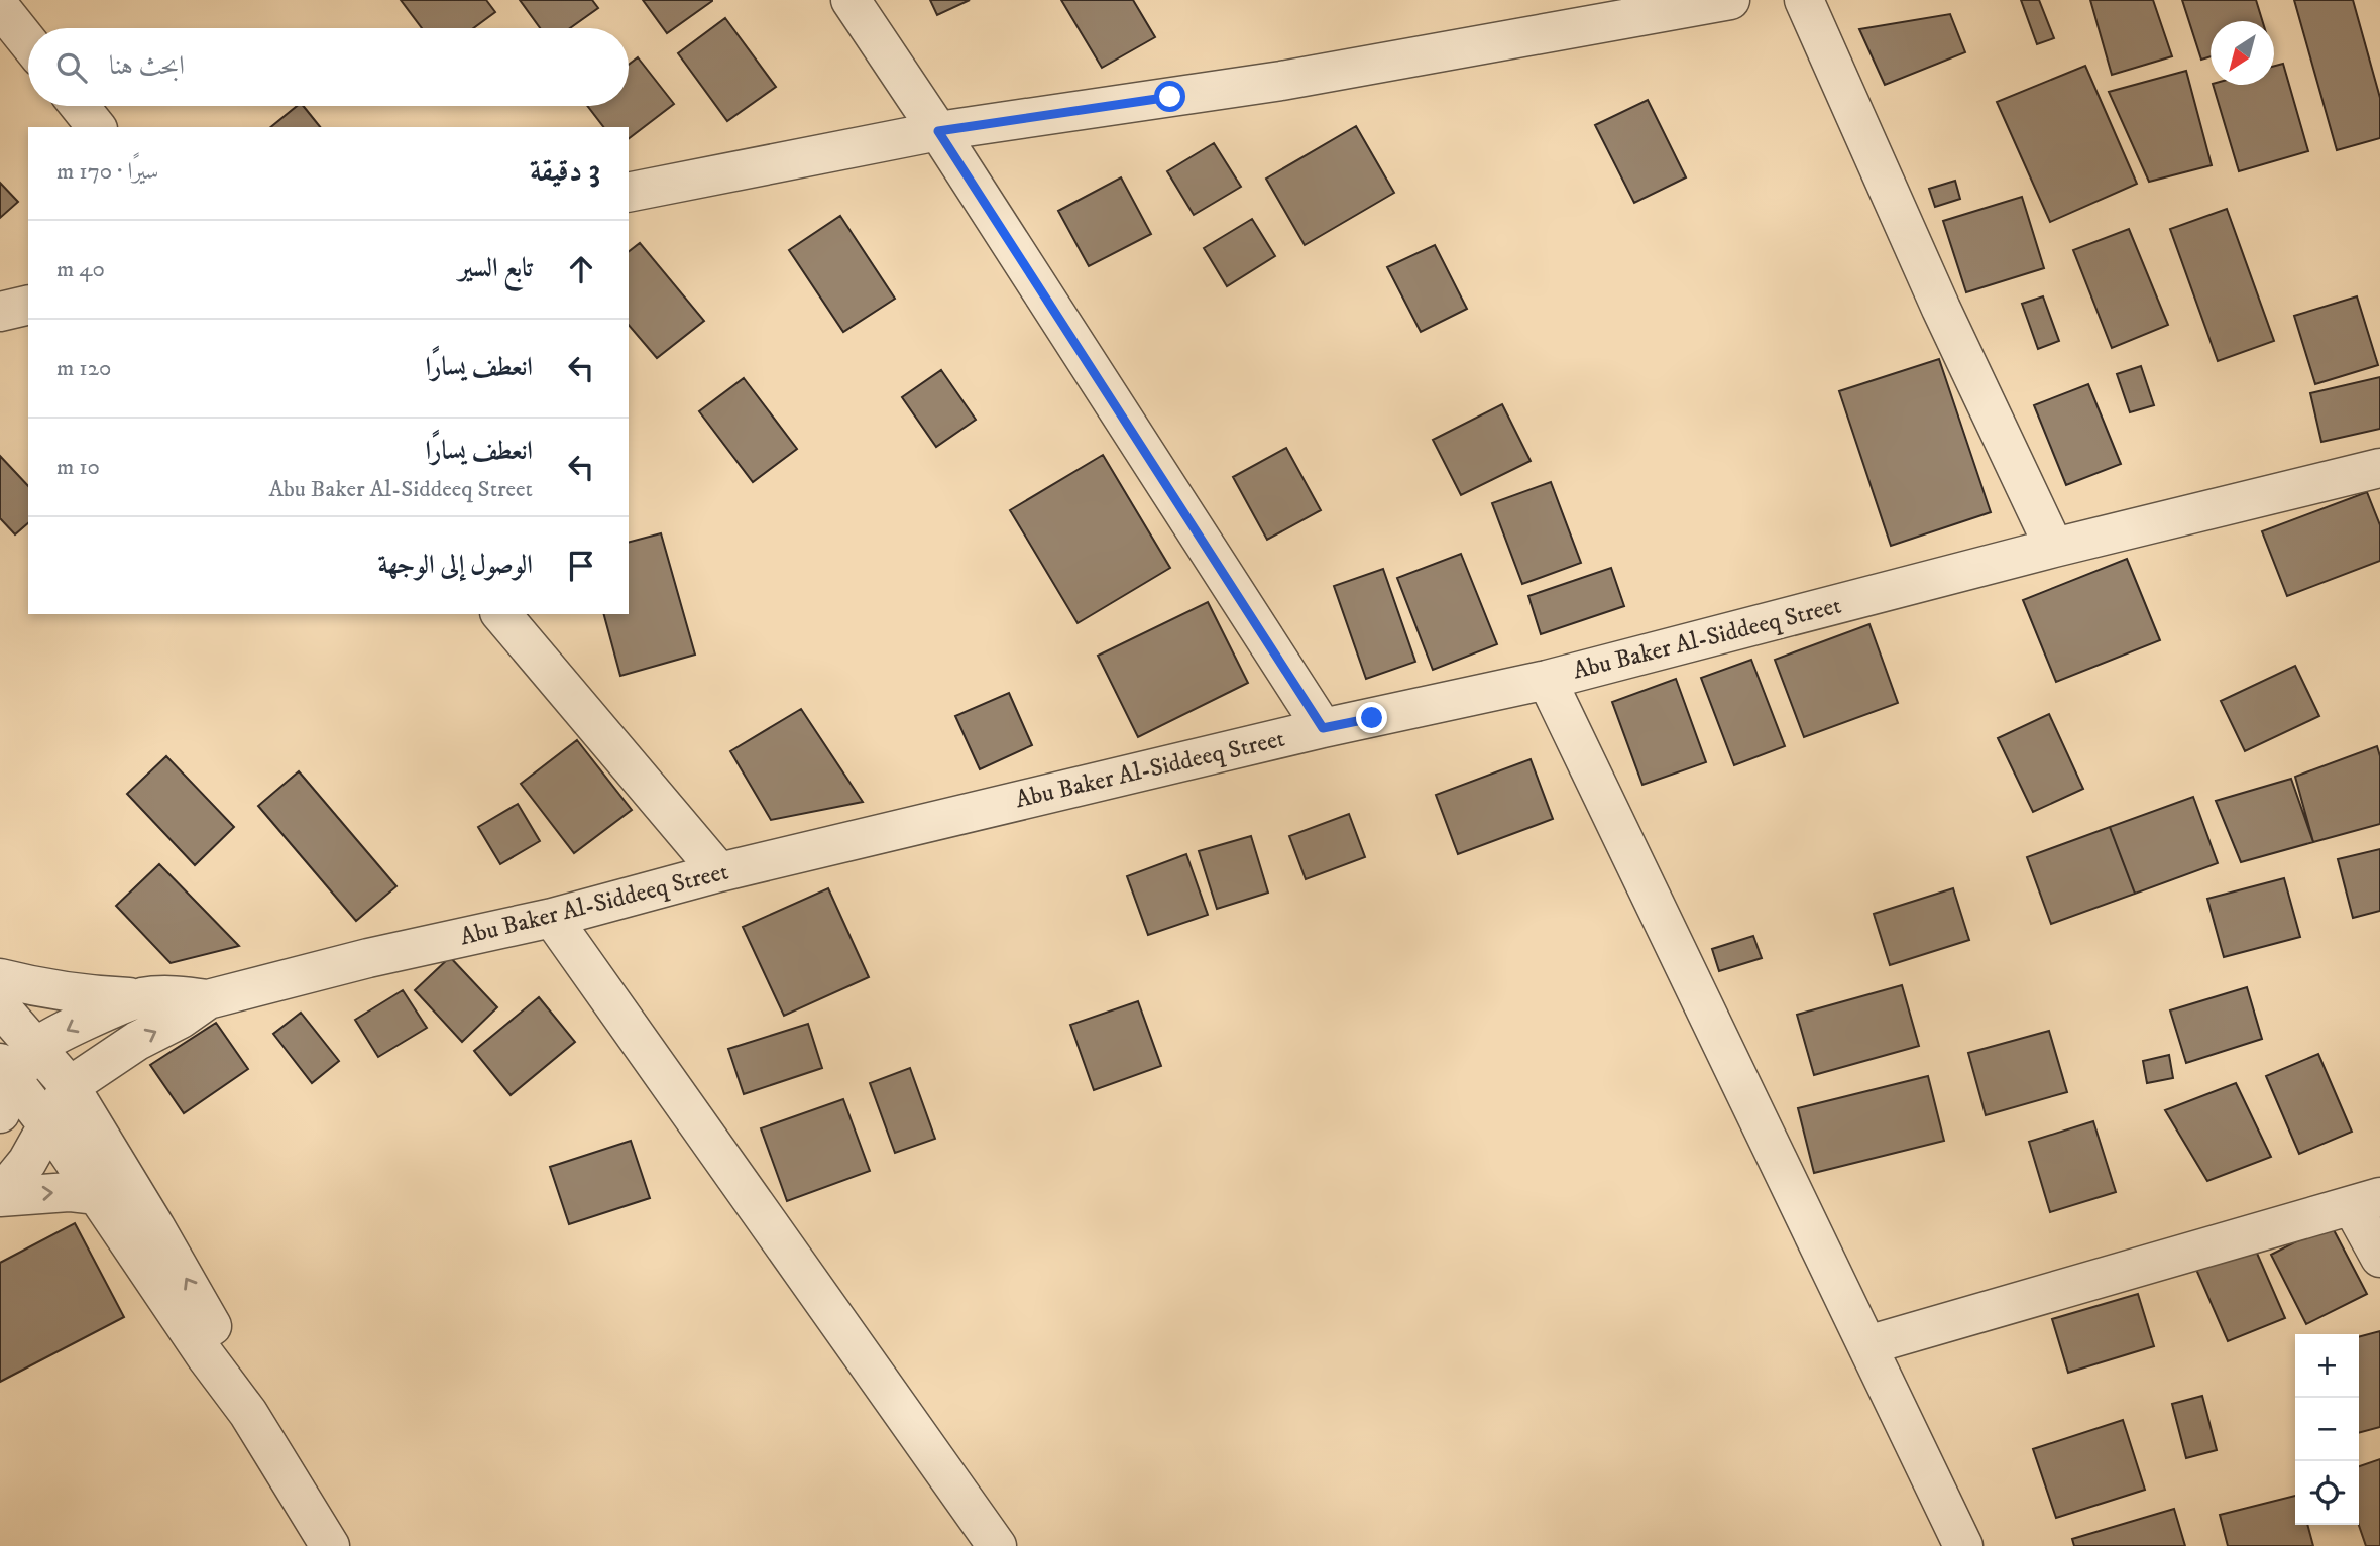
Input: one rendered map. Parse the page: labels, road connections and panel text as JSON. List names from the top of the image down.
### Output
{
  "streets": {
    "street": ["Abu Baker Al-Siddeeq Street"]
  },
  "north": "bottom left",
  "page": {
    "search": "ابحث هنا",
    "heading": ["3 دقيقة", "سيرًا · 170 m"],
    "list": [
      ["تابع السير", "40 m"],
      ["انعطف يسارًا", "120 m"],
      ["انعطف يسارًا", "Abu Baker Al-Siddeeq Street", "10 m"],
      "الوصول إلى الوجهة"
    ],
    "map_buttons": ["+", "−"]
  }
}
